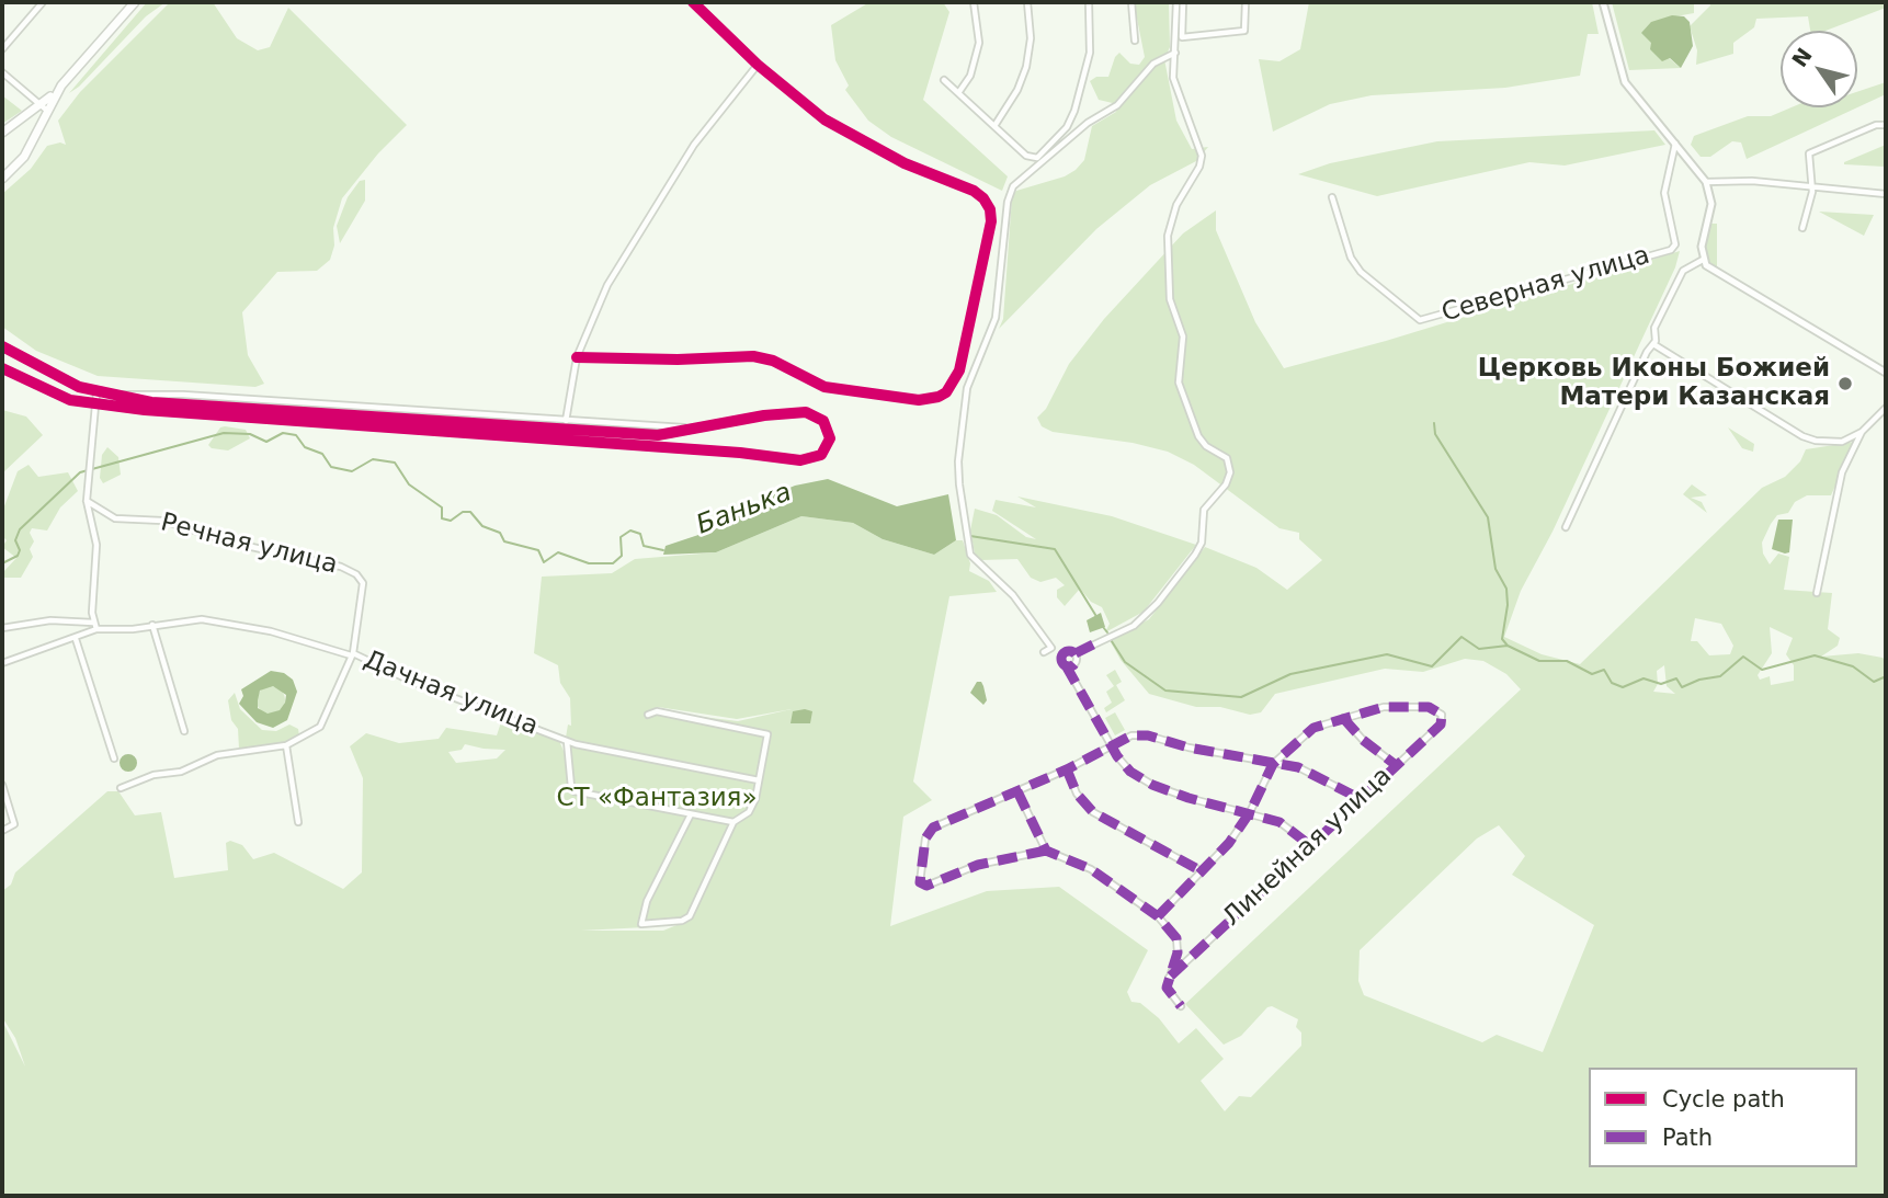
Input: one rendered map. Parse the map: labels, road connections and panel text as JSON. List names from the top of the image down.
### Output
{
  "streets": {
    "street": [
      "Северная улица",
      "Речная улица",
      "Дачная улица",
      "Линейная улица"
    ]
  },
  "crossings": [
    ["Речная улица", "Дачная улица"]
  ],
  "water": ["Банька"],
  "parks": ["СТ «Фантазия»"],
  "places": ["Церковь Иконы Божией Матери Казанская"],
  "legend": ["Cycle path", "Path"],
  "north": "top left"
}
